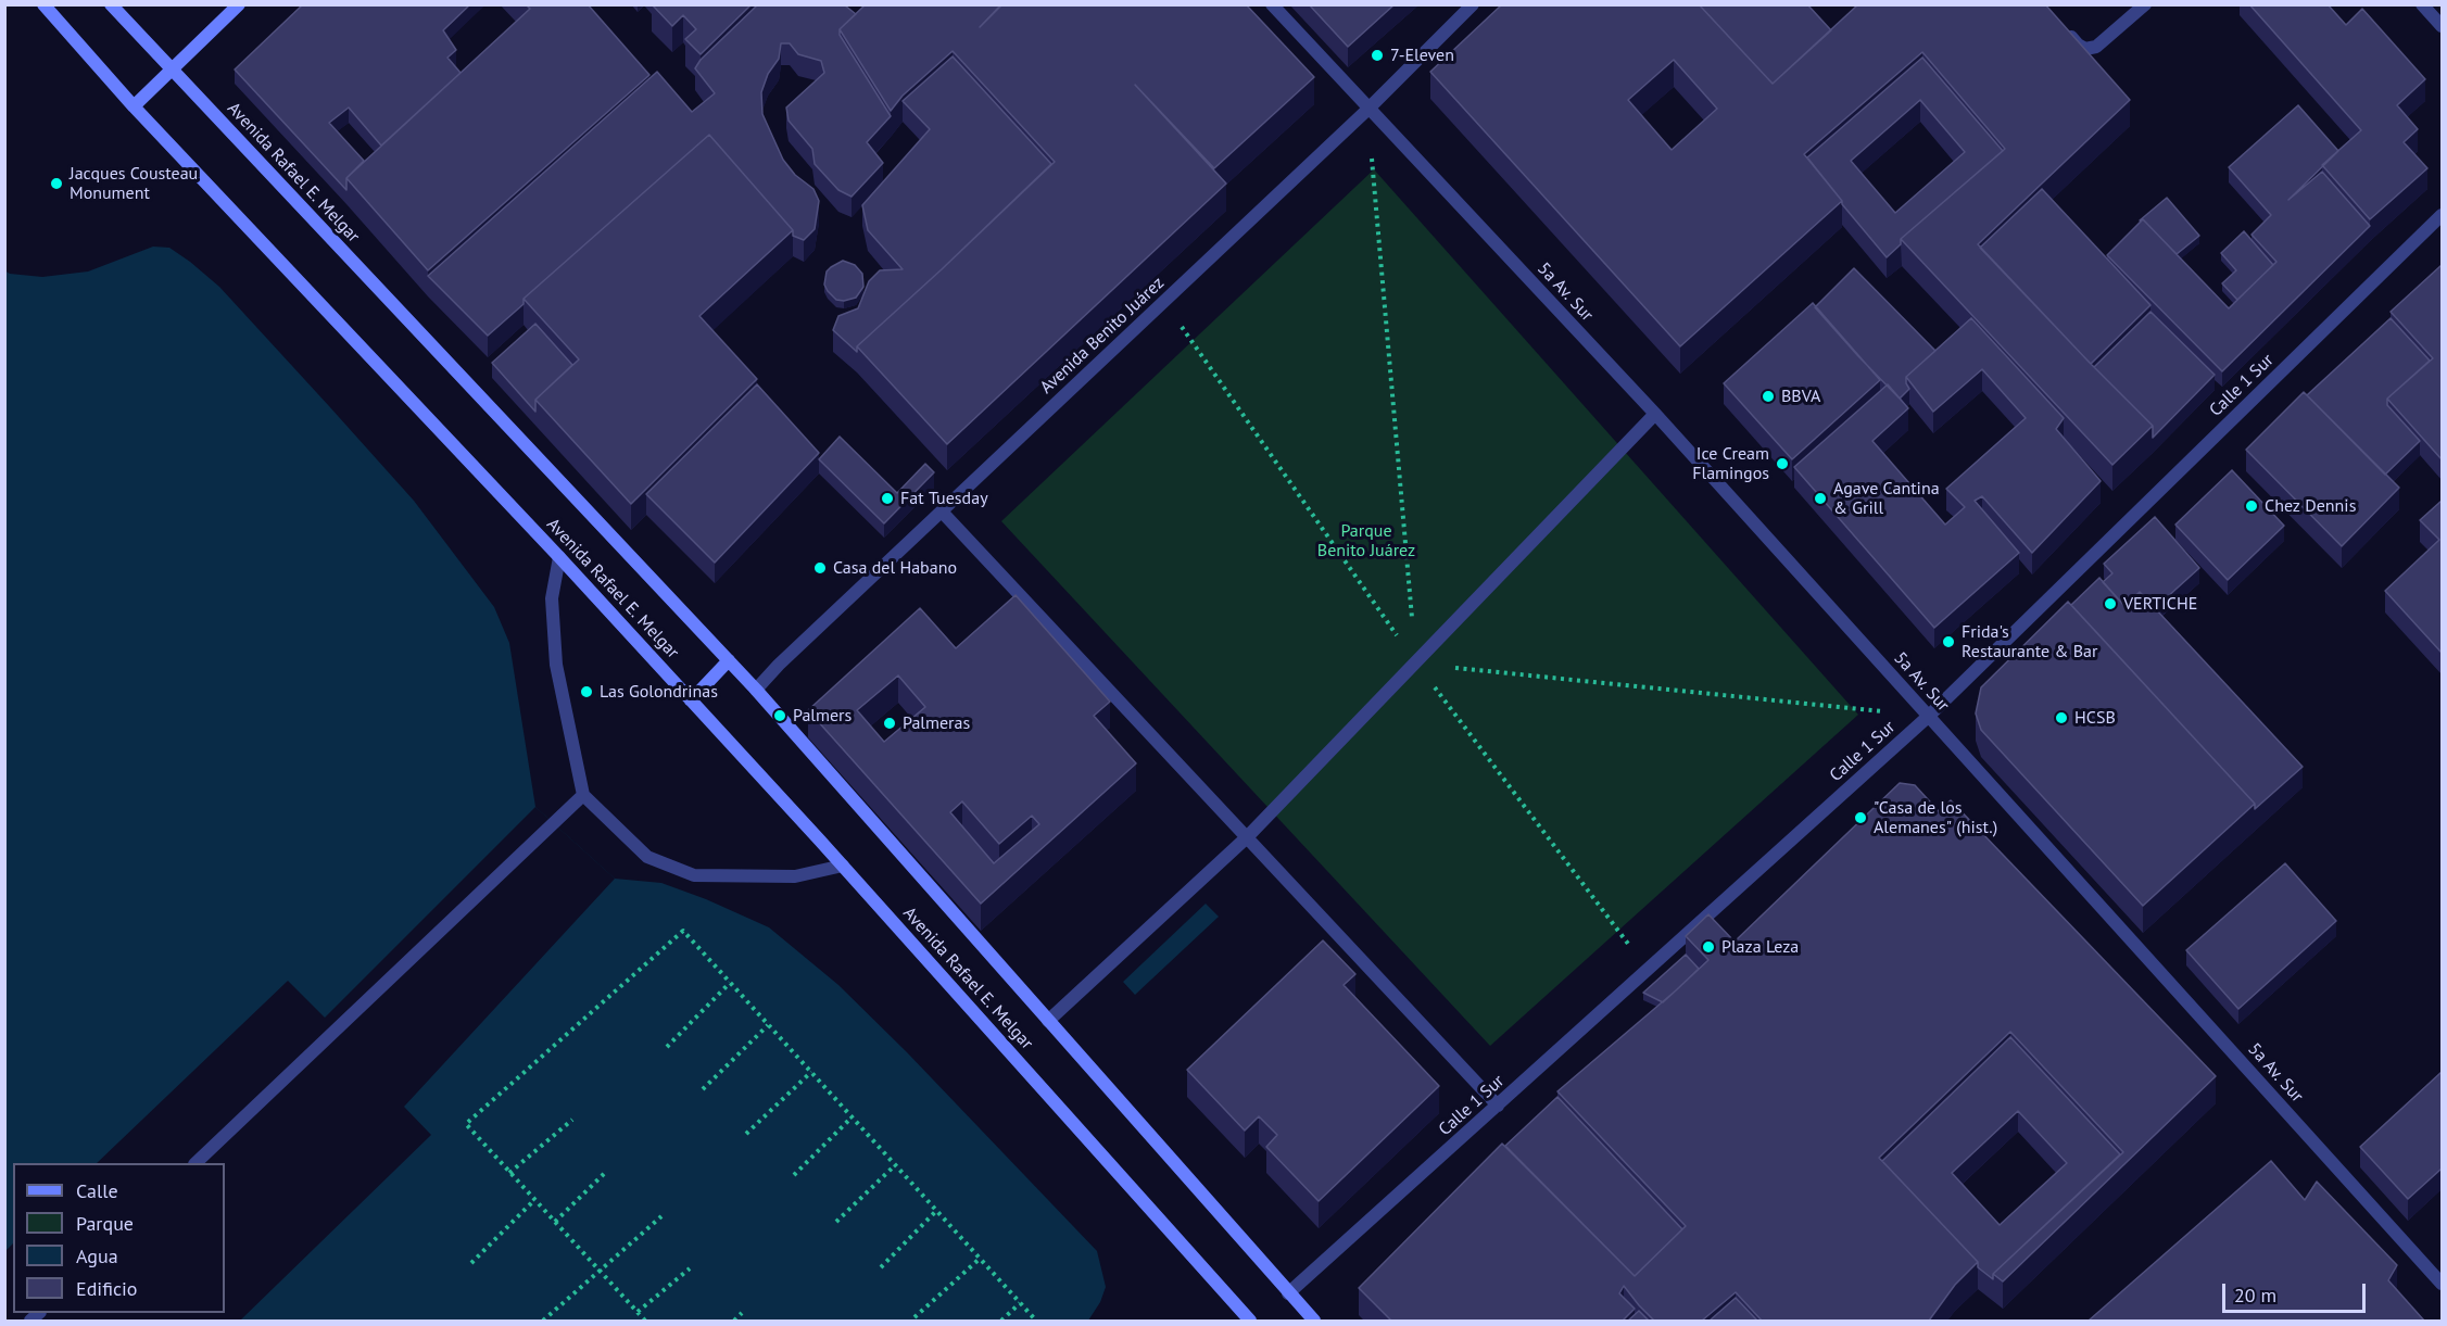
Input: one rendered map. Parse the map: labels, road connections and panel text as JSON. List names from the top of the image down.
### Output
{
  "streets": {
    "main road": ["Avenida Rafael E. Melgar"],
    "street": ["5a Av. Sur", "Avenida Benito Juárez", "Calle 1 Sur"]
  },
  "crossings": [
    ["Avenida Rafael E. Melgar", "Avenida Benito Juárez"],
    ["Avenida Rafael E. Melgar", "Calle 1 Sur"],
    ["5a Av. Sur", "Avenida Benito Juárez"],
    ["5a Av. Sur", "Calle 1 Sur"]
  ],
  "parks": ["Parque Benito Juárez"],
  "places": [
    "7-Eleven",
    "Jacques Cousteau Monument",
    "BBVA",
    "Ice Cream Flamingos",
    "Fat Tuesday",
    "Agave Cantina & Grill",
    "Chez Dennis",
    "Casa del Habano",
    "VERTICHE",
    "Frida's Restaurante & Bar",
    "Las Golondrinas",
    "Palmers",
    "HCSB",
    "Palmeras",
    "\"Casa de los Alemanes\" (hist.)",
    "Plaza Leza"
  ],
  "legend": [
    "Calle",
    "Parque",
    "Agua",
    "Edificio"
  ],
  "scale_bar": "20 m"
}
